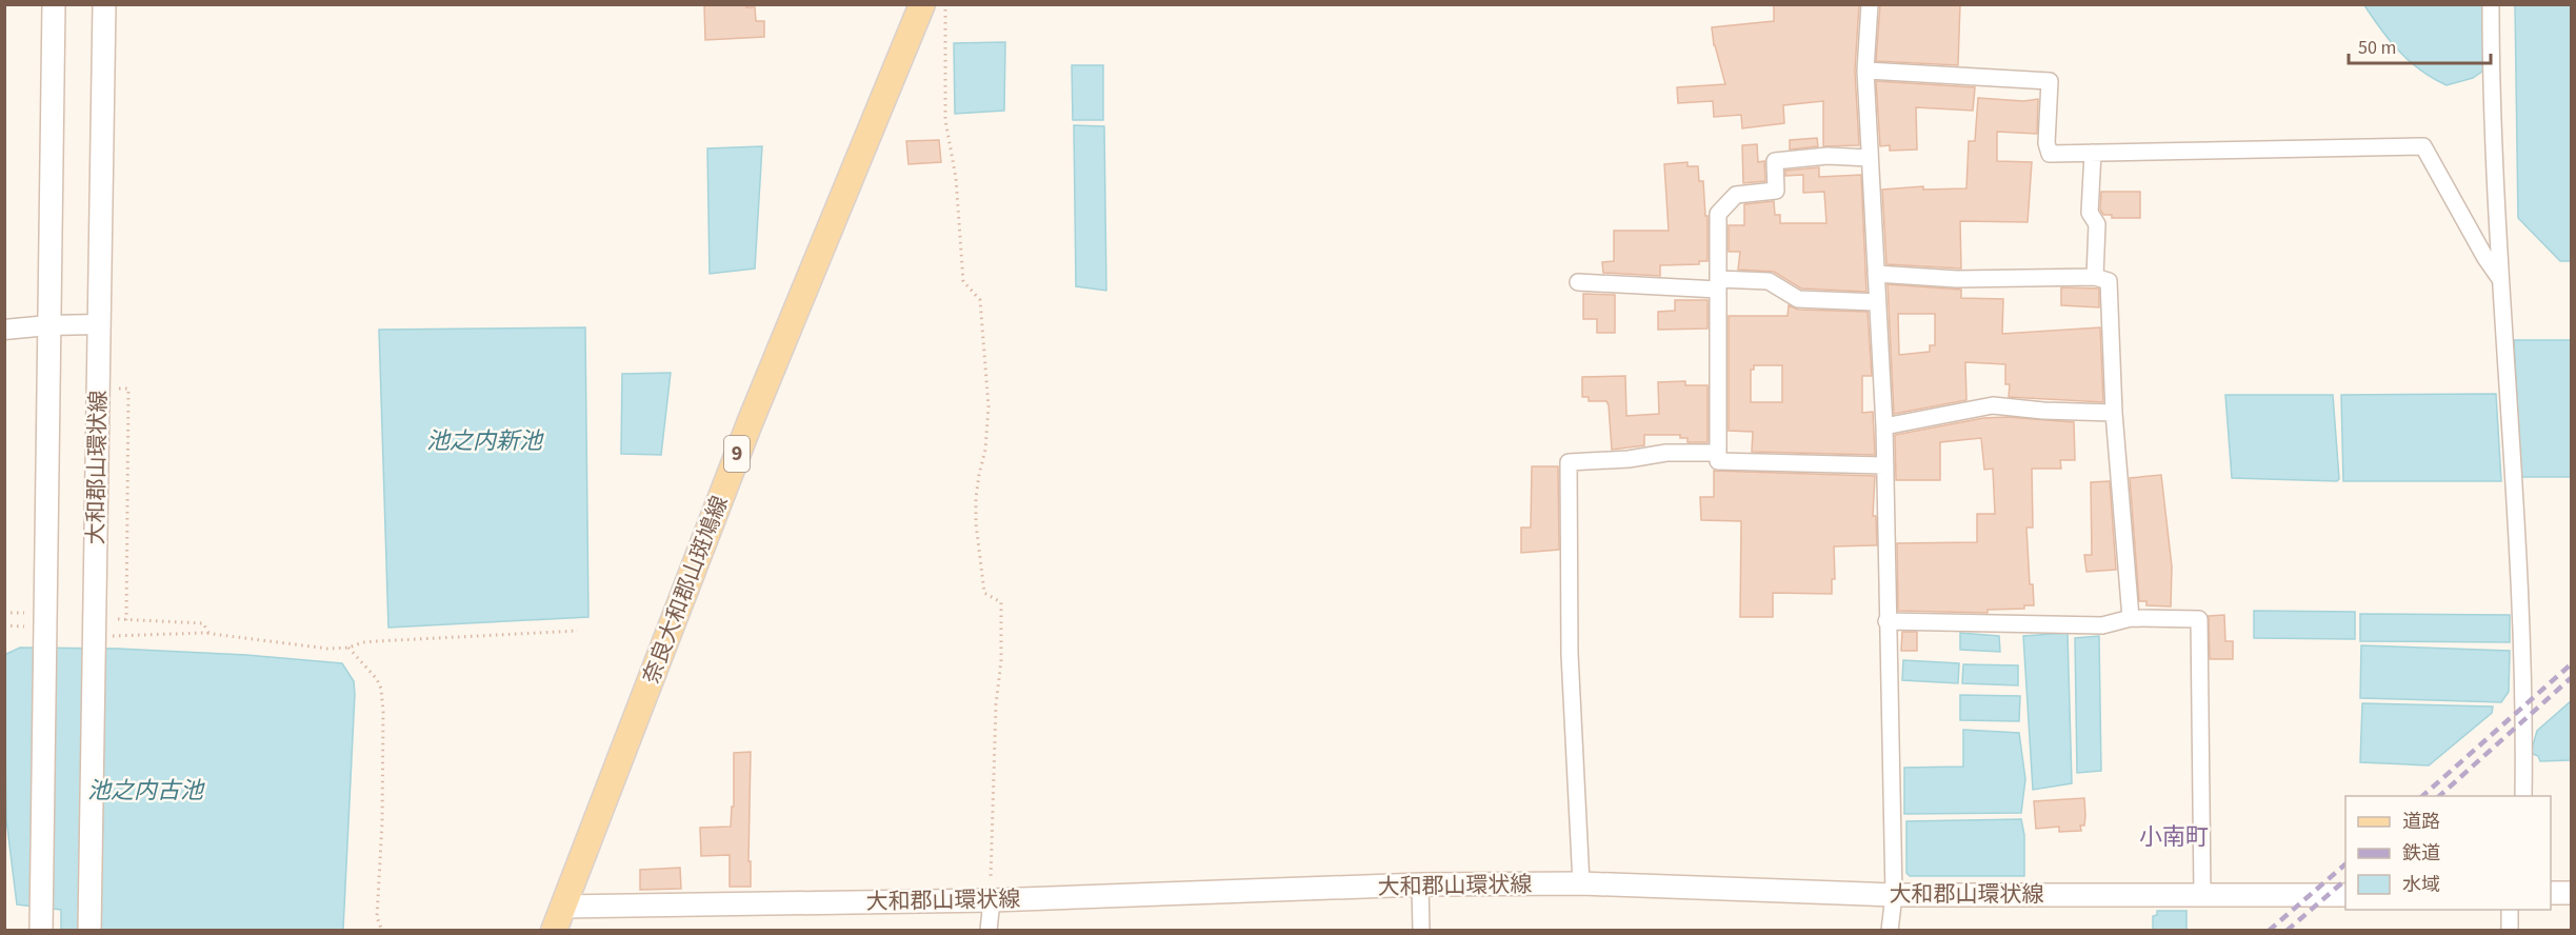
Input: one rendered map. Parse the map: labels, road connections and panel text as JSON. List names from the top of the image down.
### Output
{
  "streets": {
    "main road": ["9", "大和郡山環状線", "奈良大和郡山斑鳩線"]
  },
  "crossings": [
    ["大和郡山環状線", "奈良大和郡山斑鳩線"]
  ],
  "districts": ["小南町"],
  "water": ["池之内新池", "池之内古池"],
  "legend": ["道路", "鉄道", "水域"],
  "scale_bar": "50 m"
}
